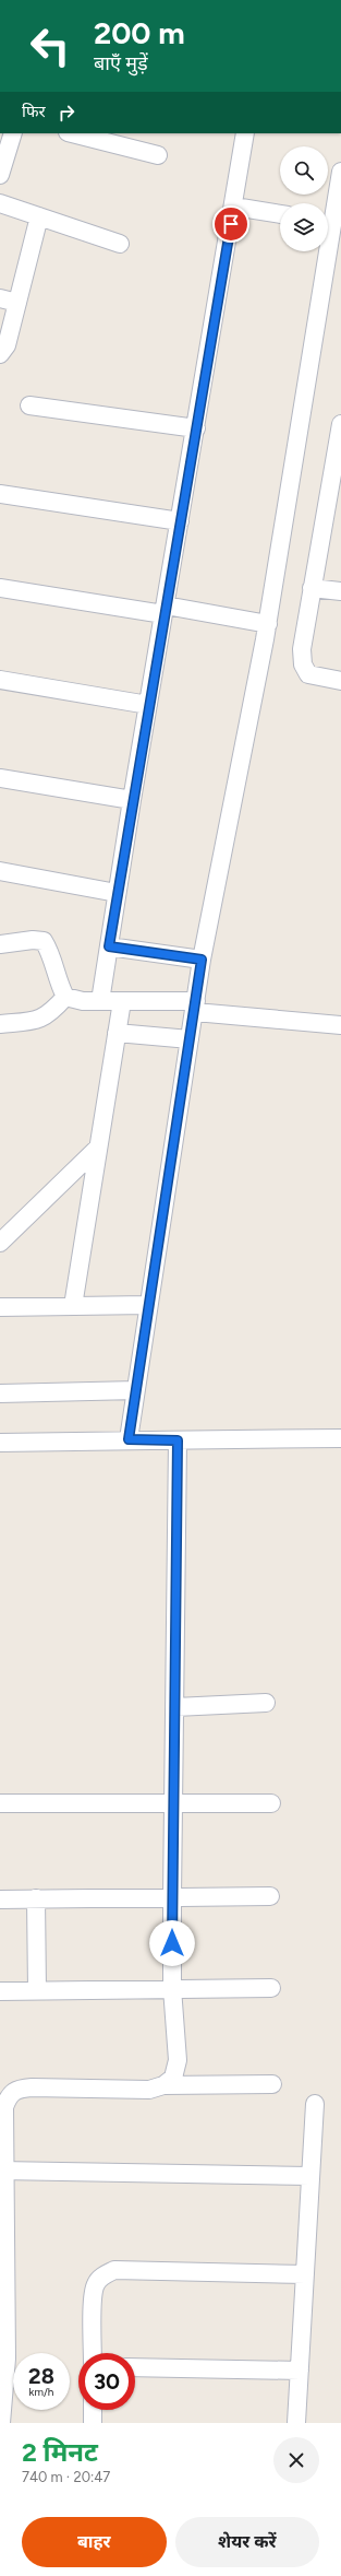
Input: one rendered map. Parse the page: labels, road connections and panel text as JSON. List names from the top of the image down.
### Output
{
  "page": {
    "turn": ["200 m", "बाएँ मुड़ें"],
    "then": "फिर",
    "speed": "28 km/h",
    "limit": "30",
    "heading": ["2 मिनट", "740 m · 20:47"],
    "buttons": ["बाहर", "शेयर करें"]
  }
}
